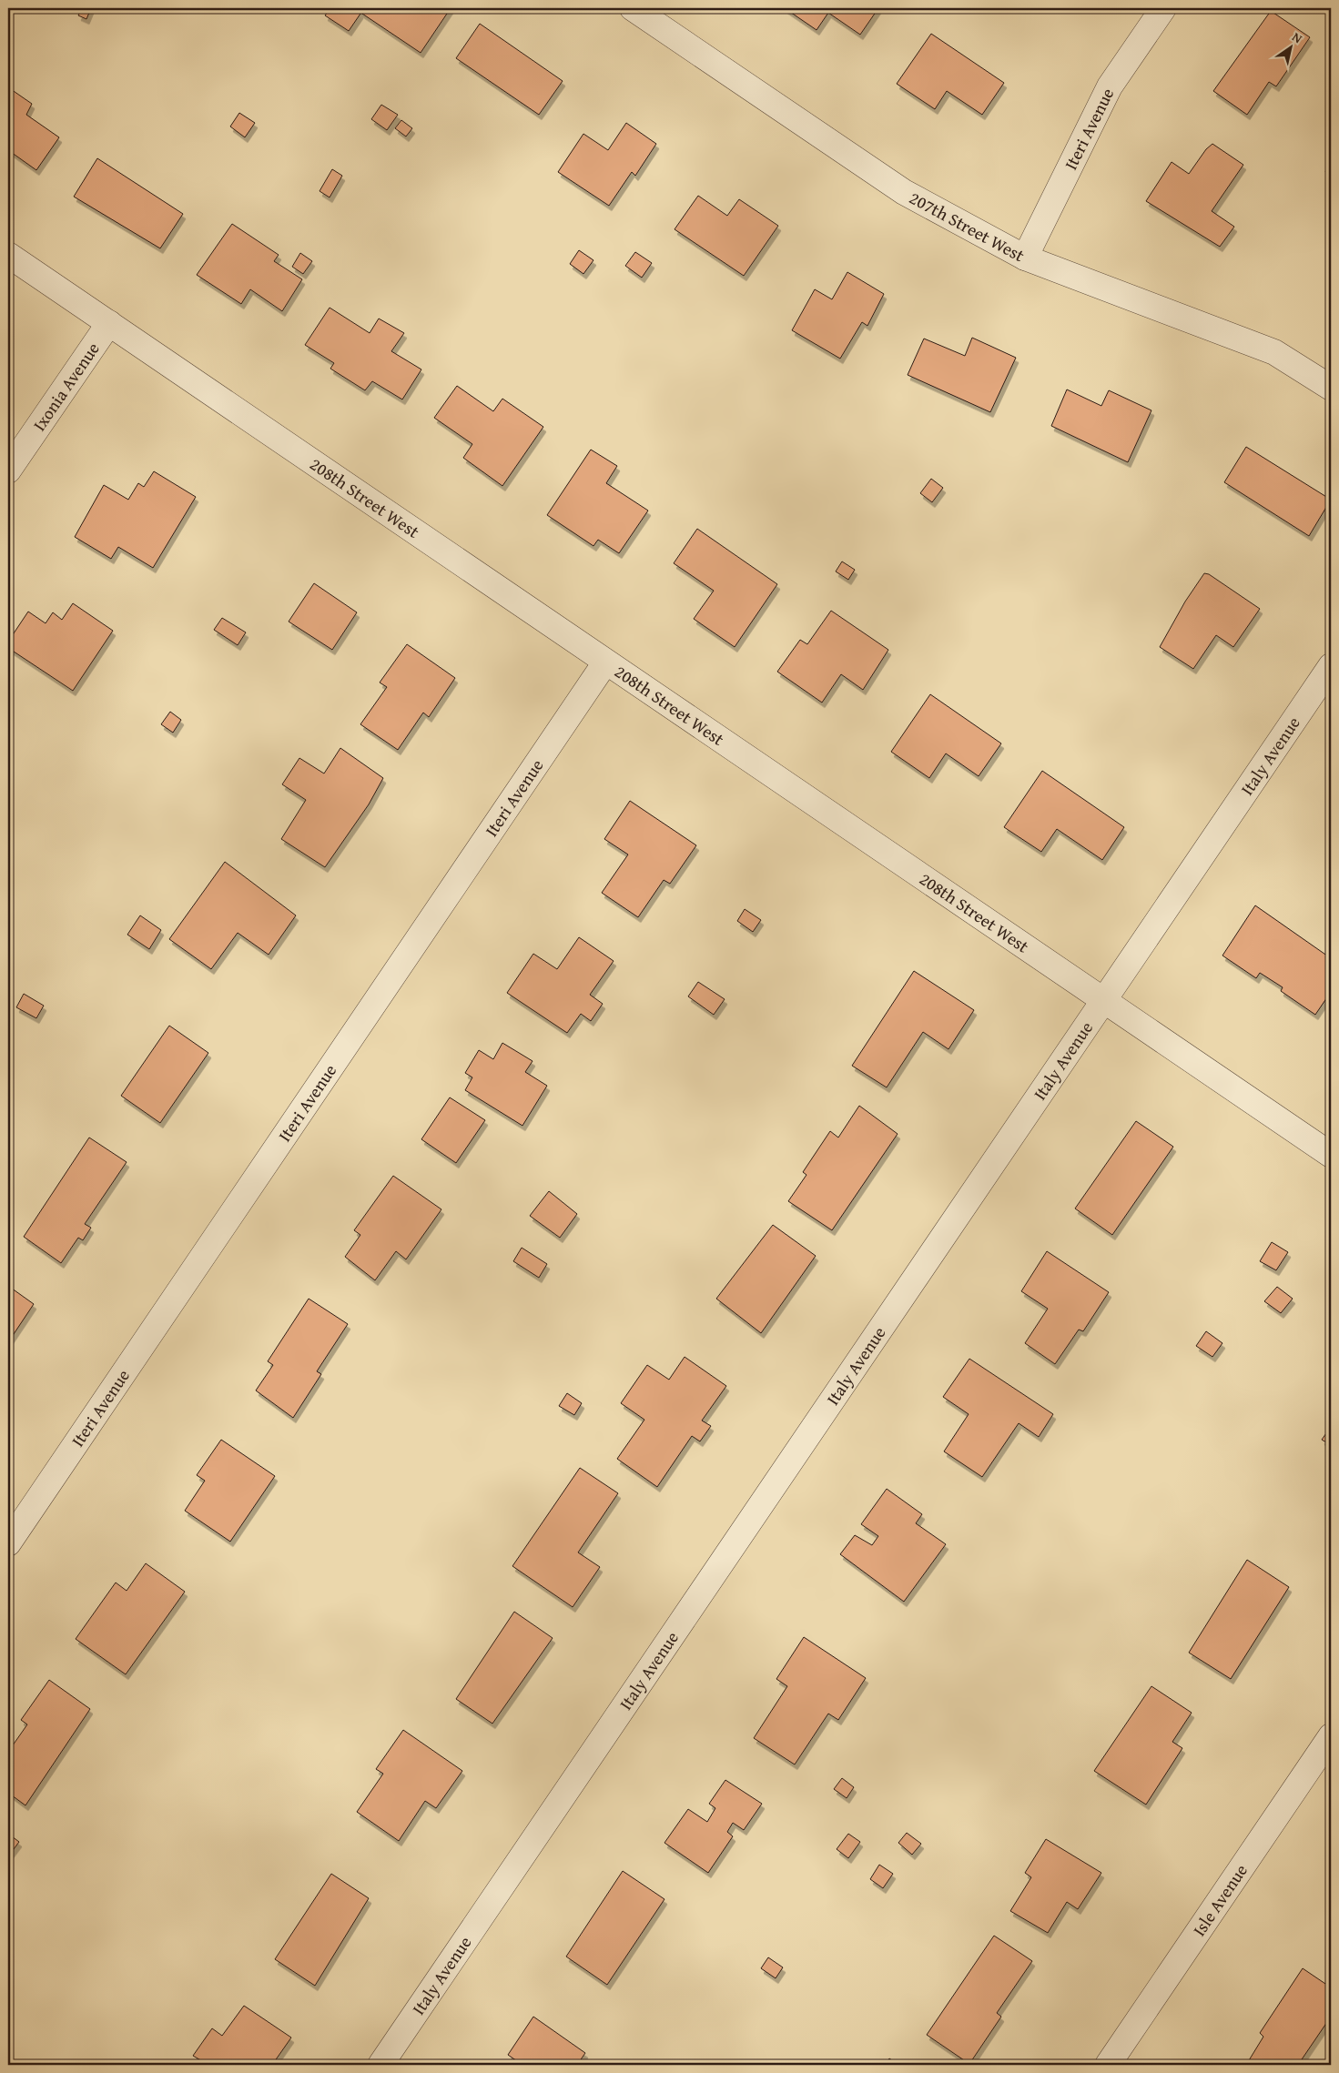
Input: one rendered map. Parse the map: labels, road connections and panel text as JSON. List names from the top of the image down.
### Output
{
  "streets": {
    "street": [
      "Iteri Avenue",
      "207th Street West",
      "Ixonia Avenue",
      "208th Street West",
      "Italy Avenue",
      "Isle Avenue"
    ]
  },
  "crossings": [
    ["Iteri Avenue", "207th Street West"],
    ["Iteri Avenue", "208th Street West"],
    ["Ixonia Avenue", "208th Street West"],
    ["208th Street West", "Italy Avenue"]
  ],
  "north": "top right"
}
